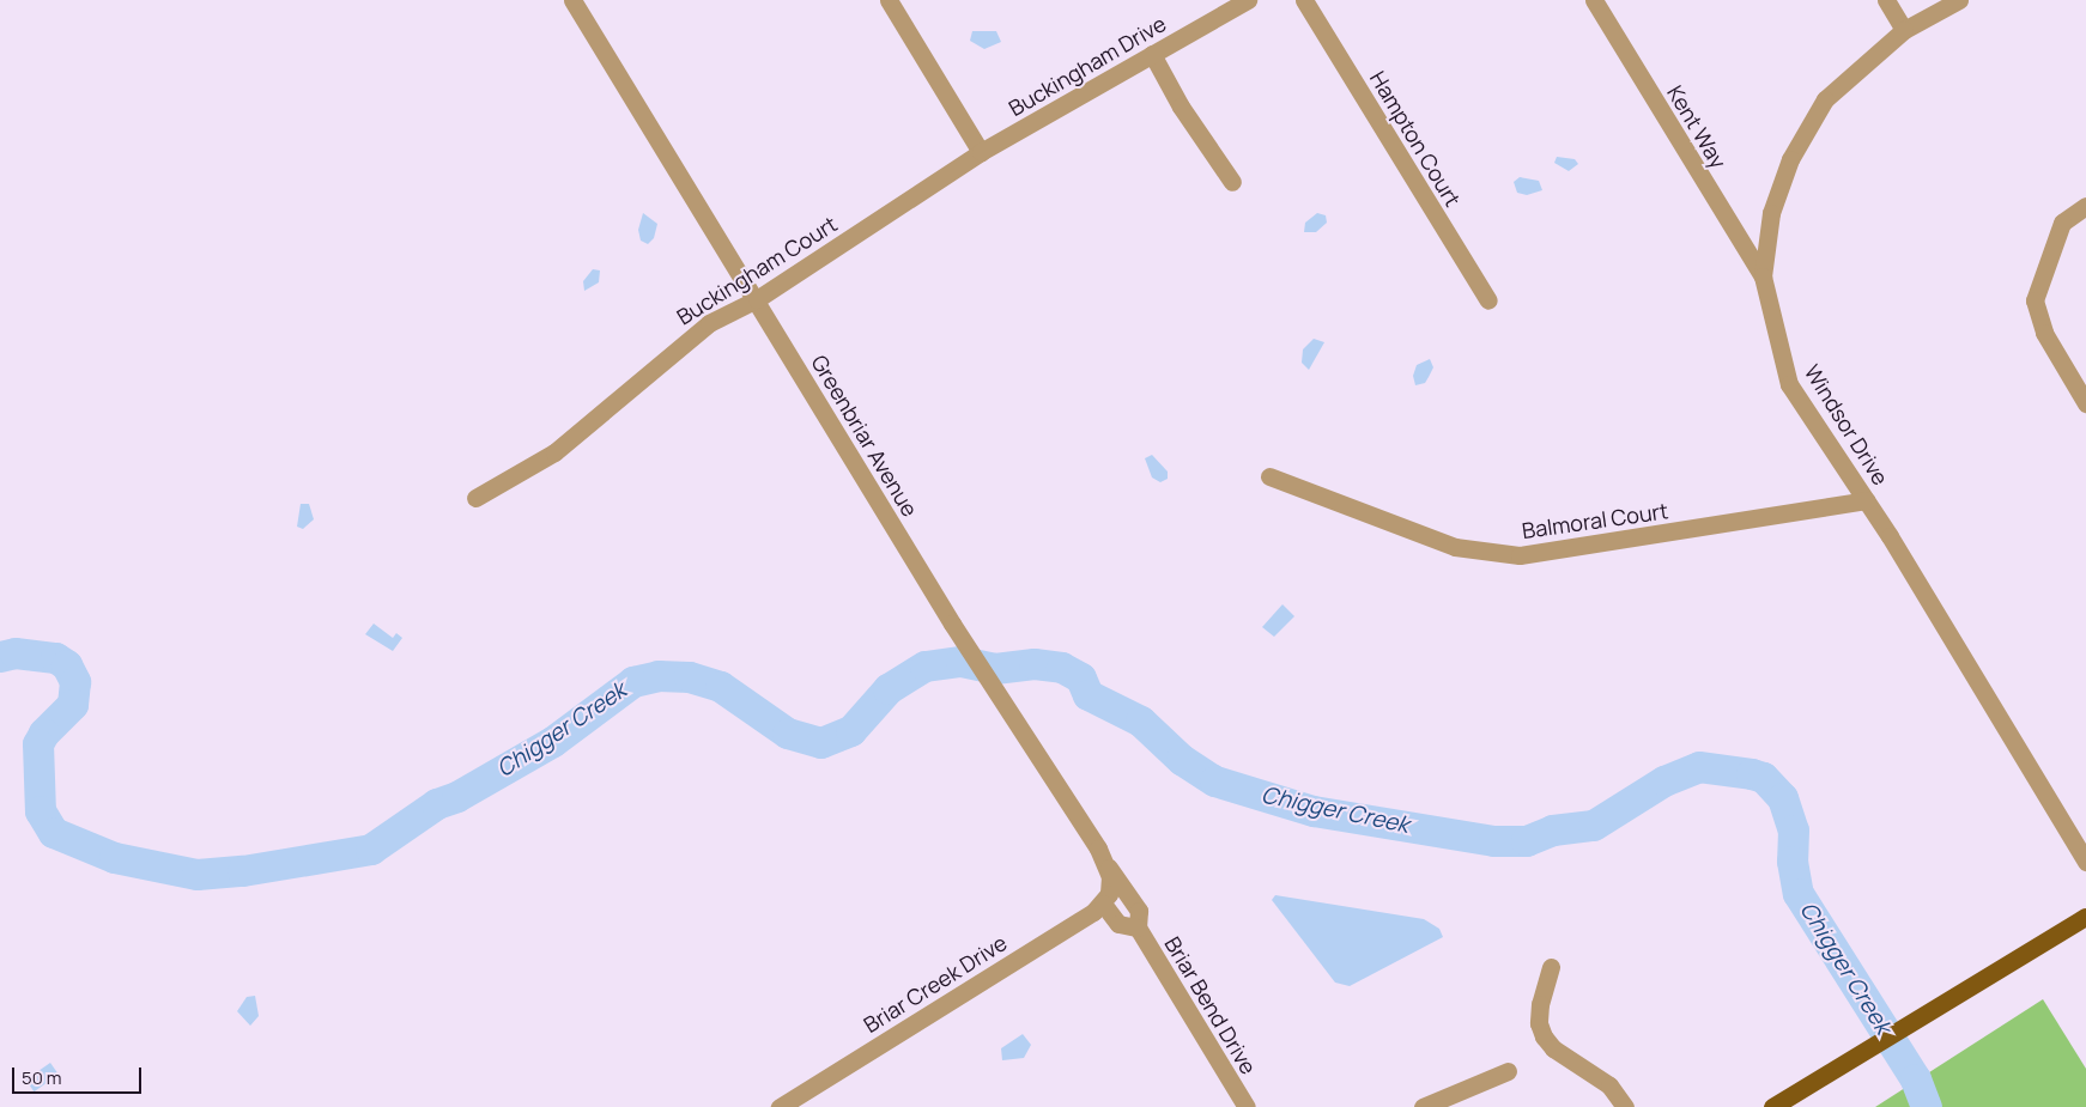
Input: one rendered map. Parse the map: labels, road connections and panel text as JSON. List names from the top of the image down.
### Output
{
  "streets": {
    "street": [
      "Buckingham Drive",
      "Kent Way",
      "Hampton Court",
      "Buckingham Court",
      "Windsor Drive",
      "Greenbriar Avenue",
      "Balmoral Court",
      "Briar Creek Drive",
      "Briar Bend Drive"
    ]
  },
  "crossings": [
    ["Buckingham Drive", "Buckingham Court"],
    ["Kent Way", "Windsor Drive"],
    ["Buckingham Court", "Greenbriar Avenue"],
    ["Windsor Drive", "Balmoral Court"],
    ["Greenbriar Avenue", "Briar Creek Drive"],
    ["Greenbriar Avenue", "Briar Bend Drive"],
    ["Briar Creek Drive", "Briar Bend Drive"]
  ],
  "water": ["Chigger Creek"],
  "scale_bar": "50 m"
}
